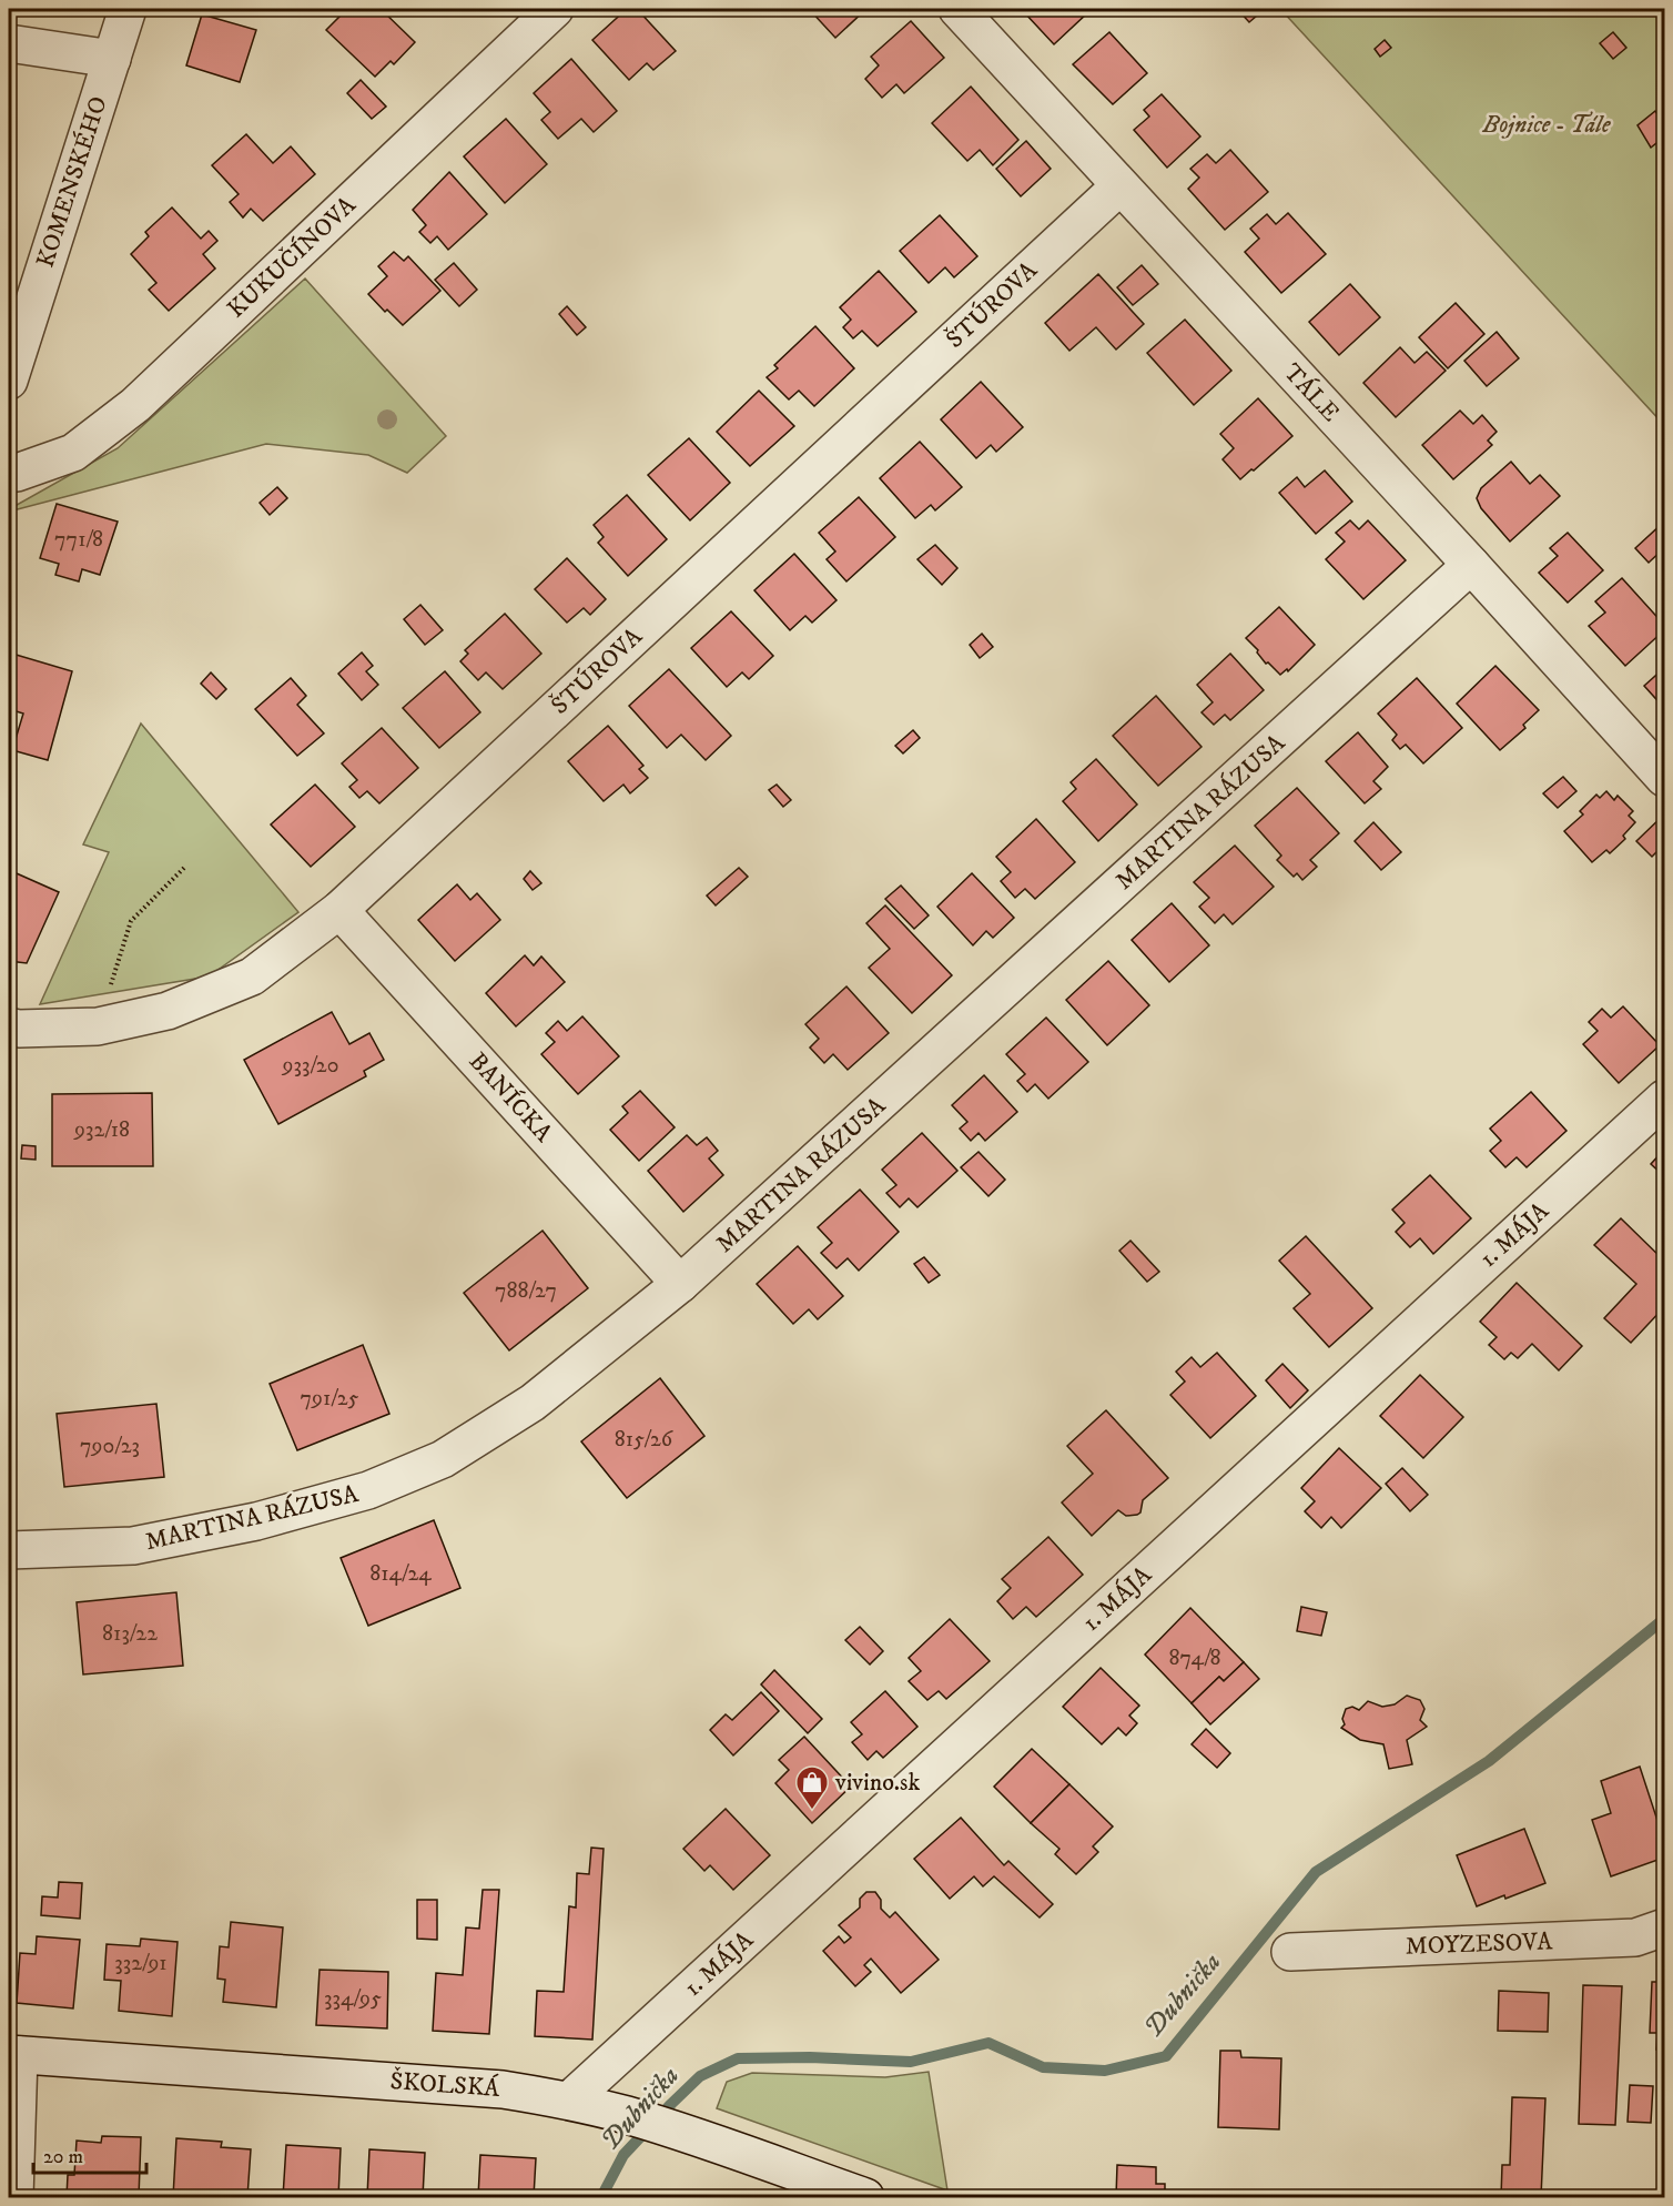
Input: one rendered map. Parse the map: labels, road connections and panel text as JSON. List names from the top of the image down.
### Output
{
  "streets": {
    "street": [
      "KOMENSKÉHO",
      "KUKUČÍNOVA",
      "ŠTÚROVA",
      "TÁLE",
      "MARTINA RÁZUSA",
      "BANÍCKA",
      "1. MÁJA",
      "MOYZESOVA",
      "ŠKOLSKÁ"
    ]
  },
  "crossings": [
    ["ŠTÚROVA", "TÁLE"],
    ["ŠTÚROVA", "BANÍCKA"],
    ["TÁLE", "MARTINA RÁZUSA"],
    ["MARTINA RÁZUSA", "BANÍCKA"],
    ["1. MÁJA", "ŠKOLSKÁ"]
  ],
  "water": ["Dubnička"],
  "parks": ["Bojnice - Tále"],
  "places": {
    "shop": ["vivino.sk"]
  },
  "house_numbers": [
    "771/8",
    "933/20",
    "932/18",
    "788/27",
    "791/25",
    "815/26",
    "790/23",
    "814/24",
    "813/22",
    "874/8",
    "332/91",
    "334/95"
  ],
  "scale_bar": "20 m"
}
